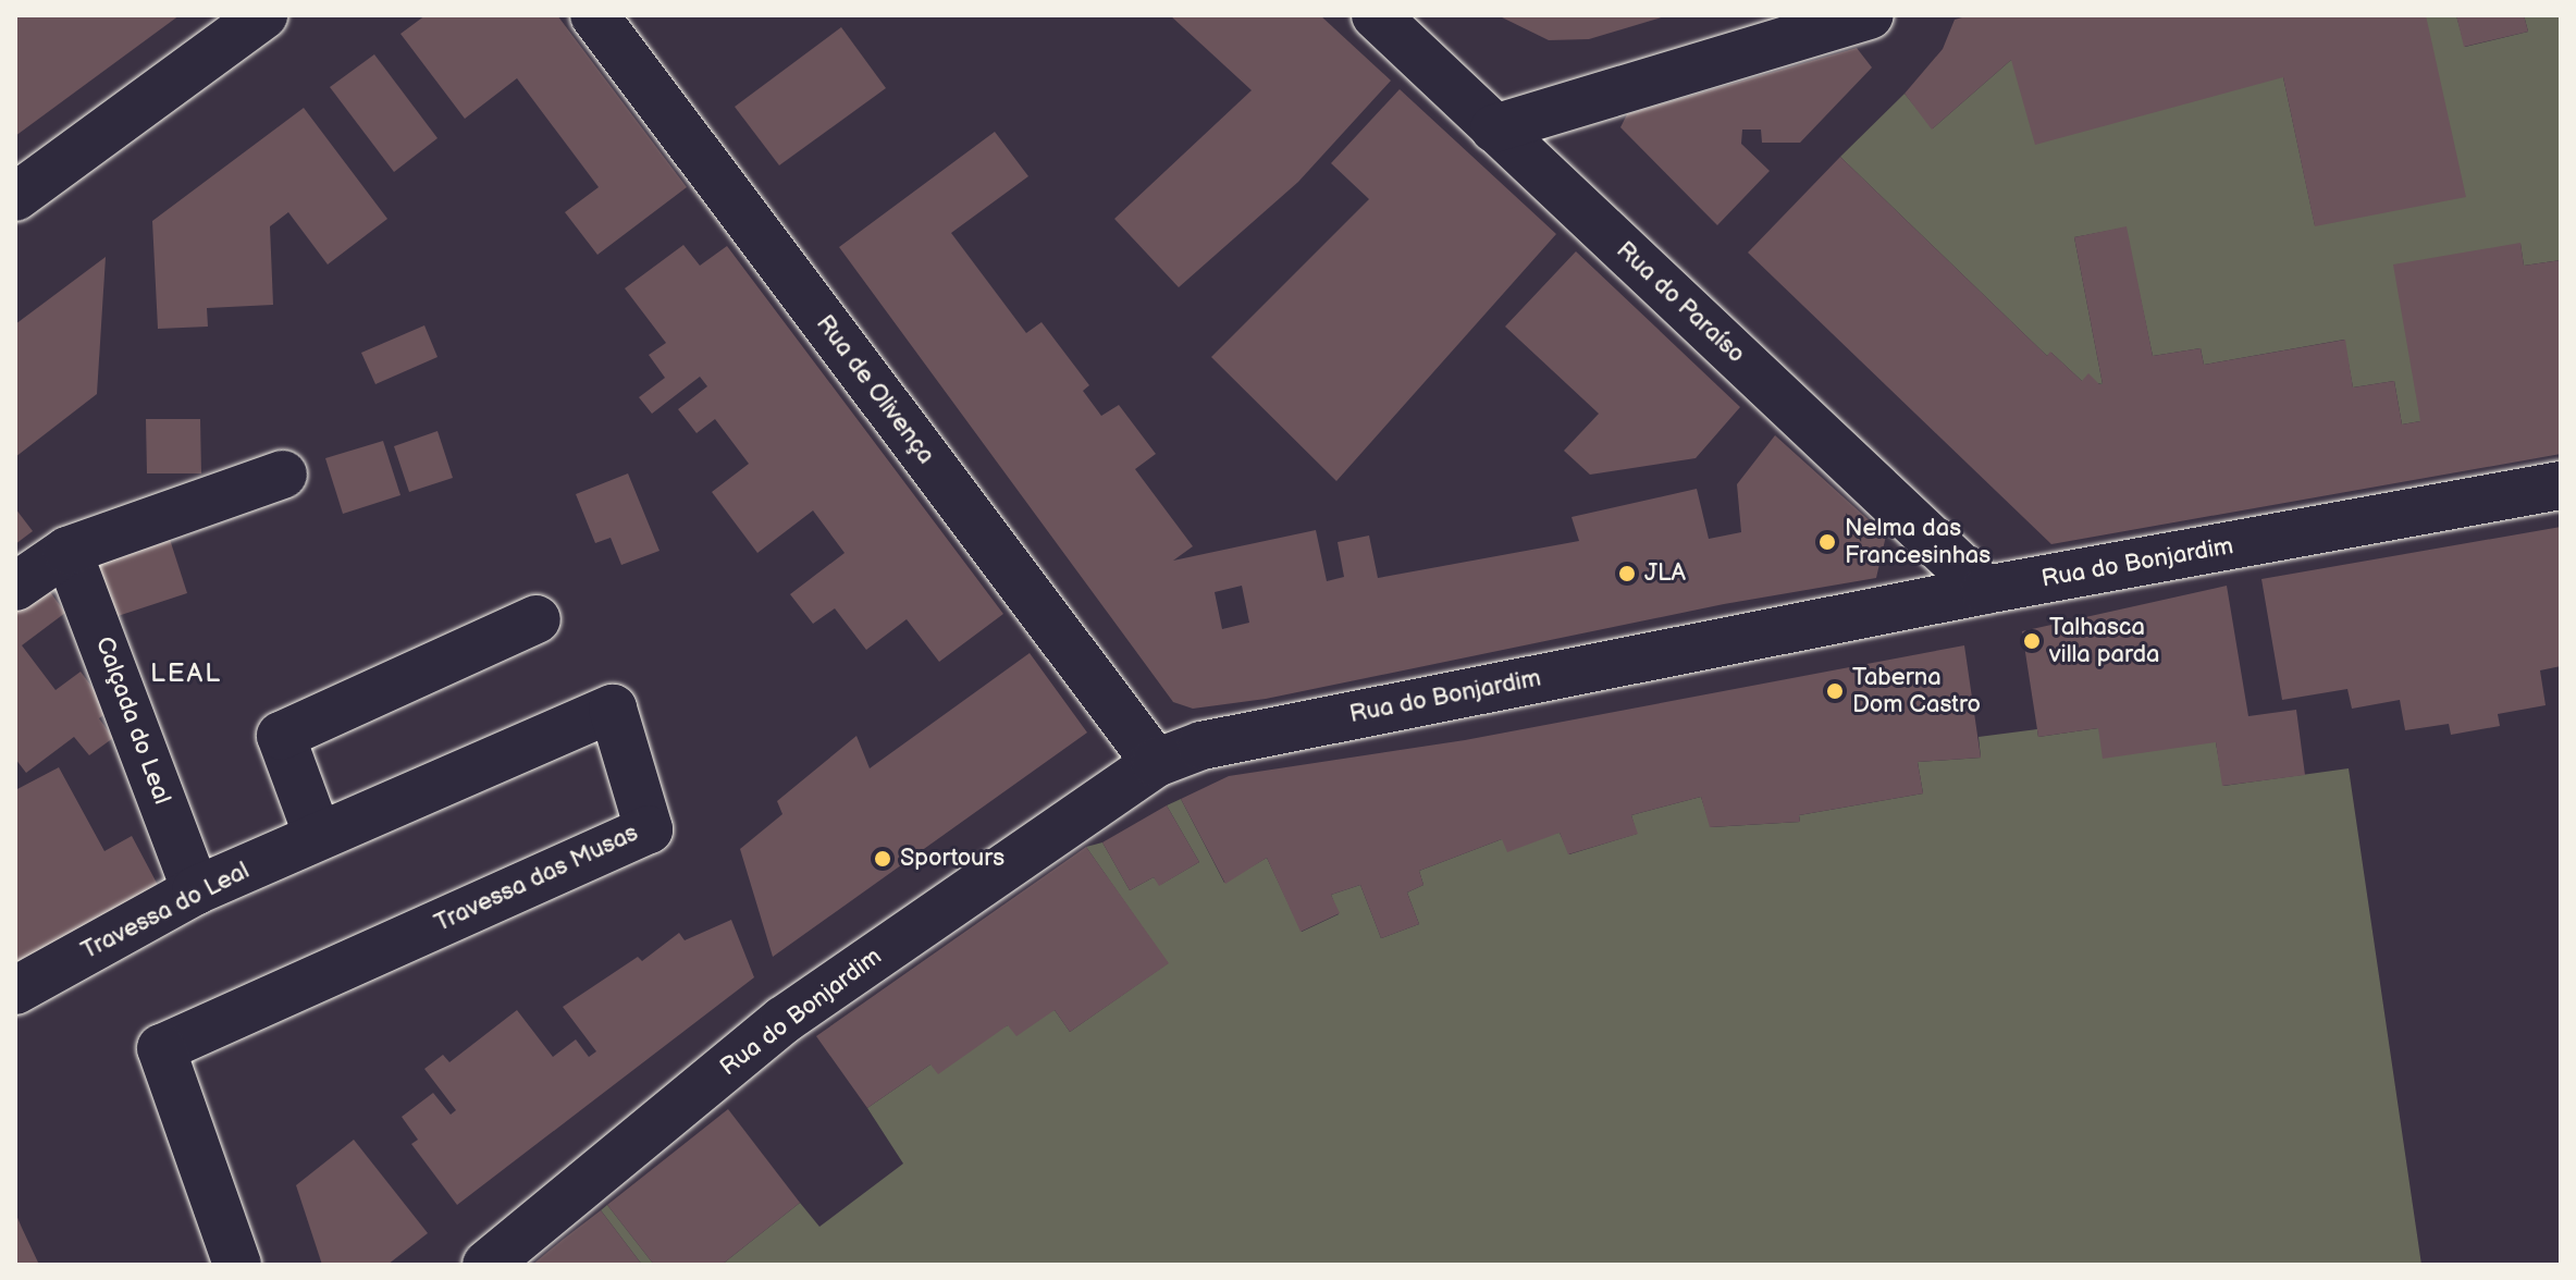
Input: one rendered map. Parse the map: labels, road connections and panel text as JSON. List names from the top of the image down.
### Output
{
  "streets": {
    "street": [
      "Rua do Paraíso",
      "Rua de Olivença",
      "Rua do Bonjardim",
      "Calçada do Leal",
      "Travessa das Musas",
      "Travessa do Leal"
    ]
  },
  "crossings": [
    ["Rua do Paraíso", "Rua do Bonjardim"],
    ["Rua de Olivença", "Rua do Bonjardim"],
    ["Calçada do Leal", "Travessa do Leal"],
    ["Travessa das Musas", "Travessa do Leal"]
  ],
  "districts": ["LEAL"],
  "places": [
    "Nelma das Francesinhas",
    "JLA",
    "Talhasca villa parda",
    "Taberna Dom Castro",
    "Sportours"
  ]
}
